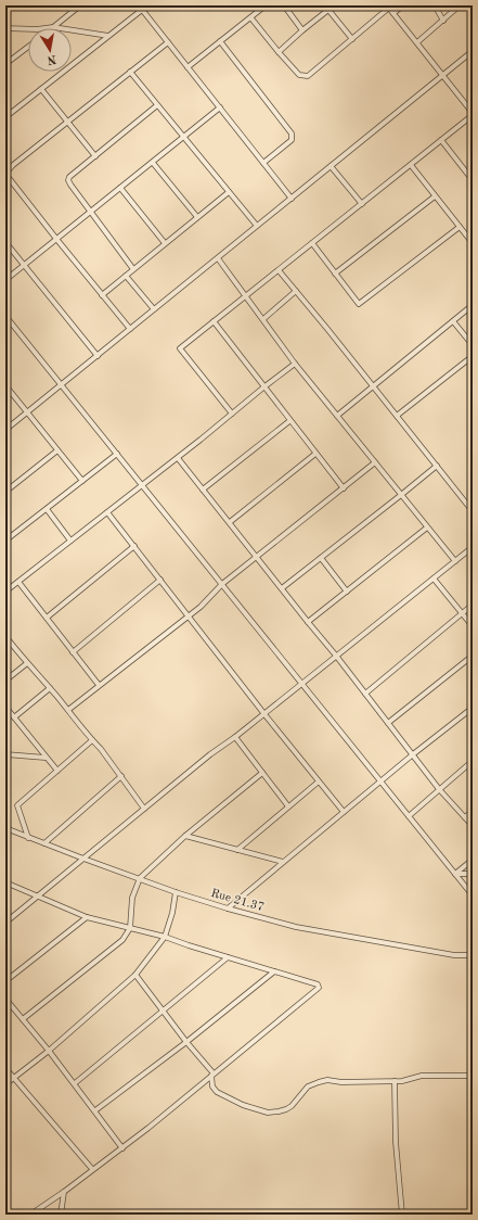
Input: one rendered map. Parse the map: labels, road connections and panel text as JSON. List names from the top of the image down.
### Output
{
  "streets": {
    "street": ["Rue 21.37"]
  },
  "north": "bottom"
}
